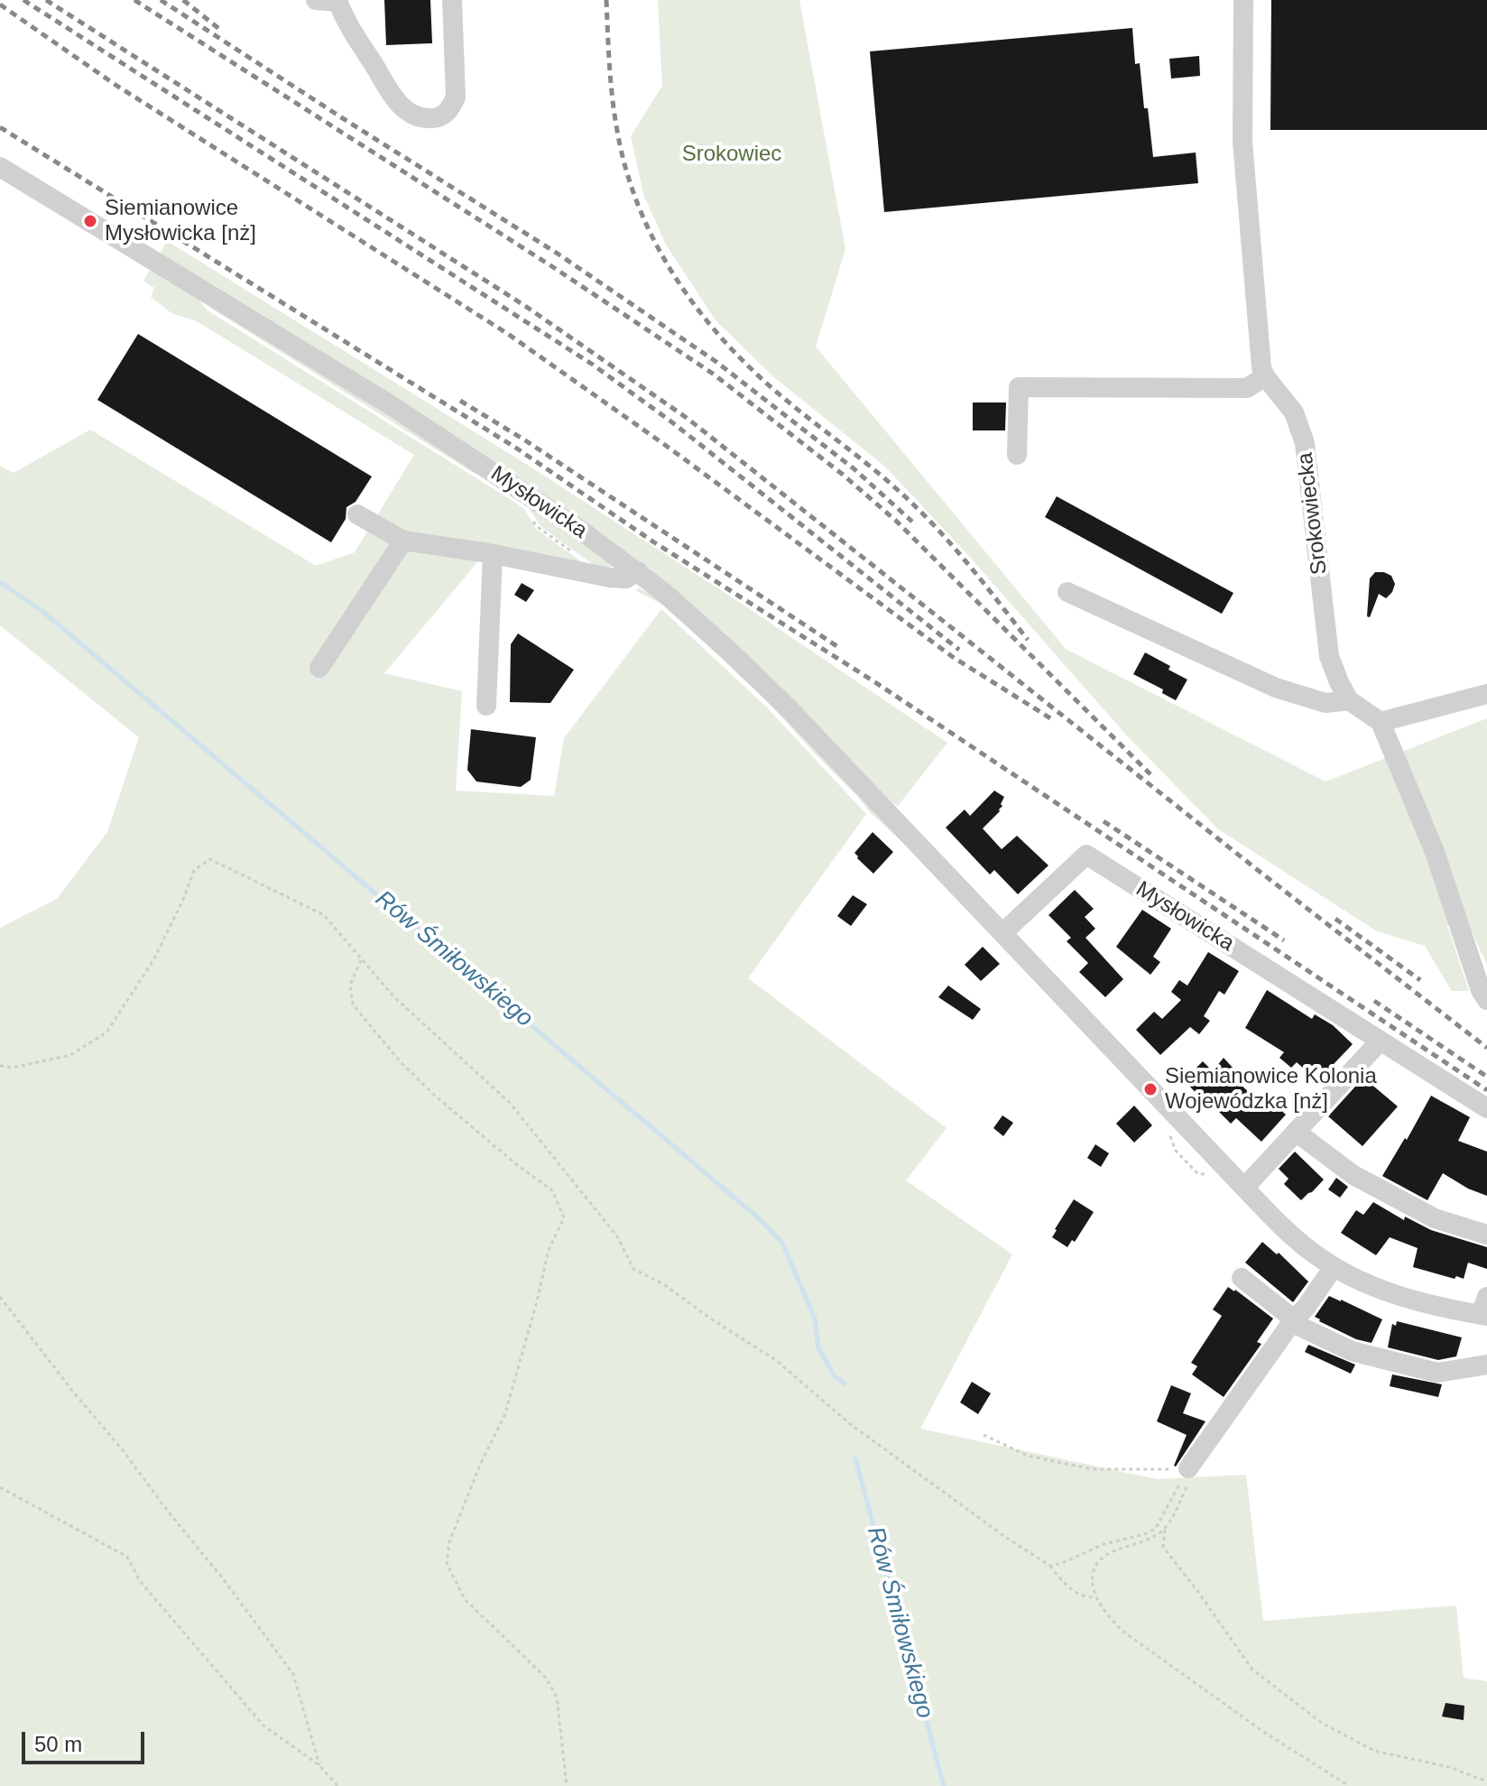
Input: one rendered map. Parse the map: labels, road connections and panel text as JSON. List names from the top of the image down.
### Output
{
  "streets": {
    "street": ["Mysłowicka", "Srokowiecka"]
  },
  "water": ["Rów Śmiłowskiego"],
  "parks": ["Srokowiec"],
  "places": ["Siemianowice Mysłowicka [nż]", "Siemianowice Kolonia Wojewódzka [nż]"],
  "scale_bar": "50 m"
}
